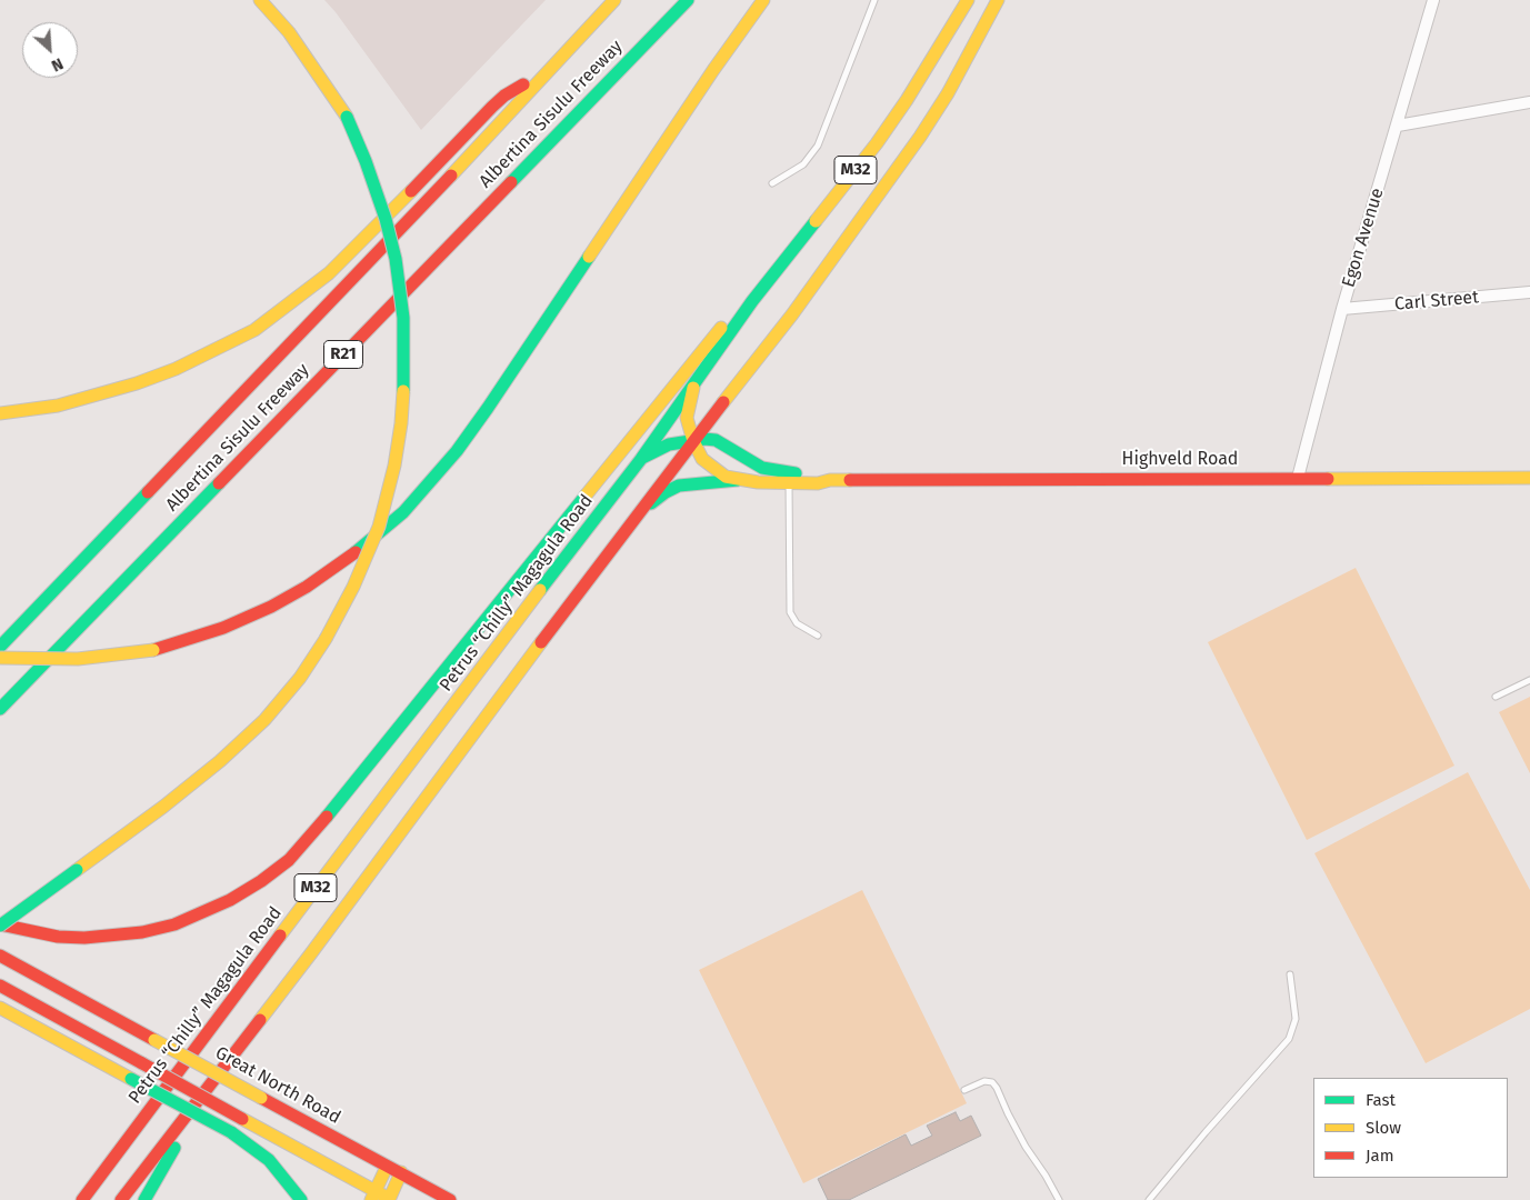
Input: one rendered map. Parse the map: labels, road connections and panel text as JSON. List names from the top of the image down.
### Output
{
  "streets": {
    "main road": [
      "Albertina Sisulu Freeway",
      "M32",
      "R21",
      "Highveld Road",
      "Petrus “Chilly” Magagula Road",
      "Great North Road"
    ],
    "street": ["Egon Avenue", "Carl Street"]
  },
  "crossings": [
    ["M32", "Highveld Road"],
    ["Egon Avenue", "Carl Street"],
    ["Egon Avenue", "Highveld Road"],
    ["Highveld Road", "Petrus “Chilly” Magagula Road"]
  ],
  "legend": ["Fast", "Slow", "Jam"],
  "north": "bottom right"
}
